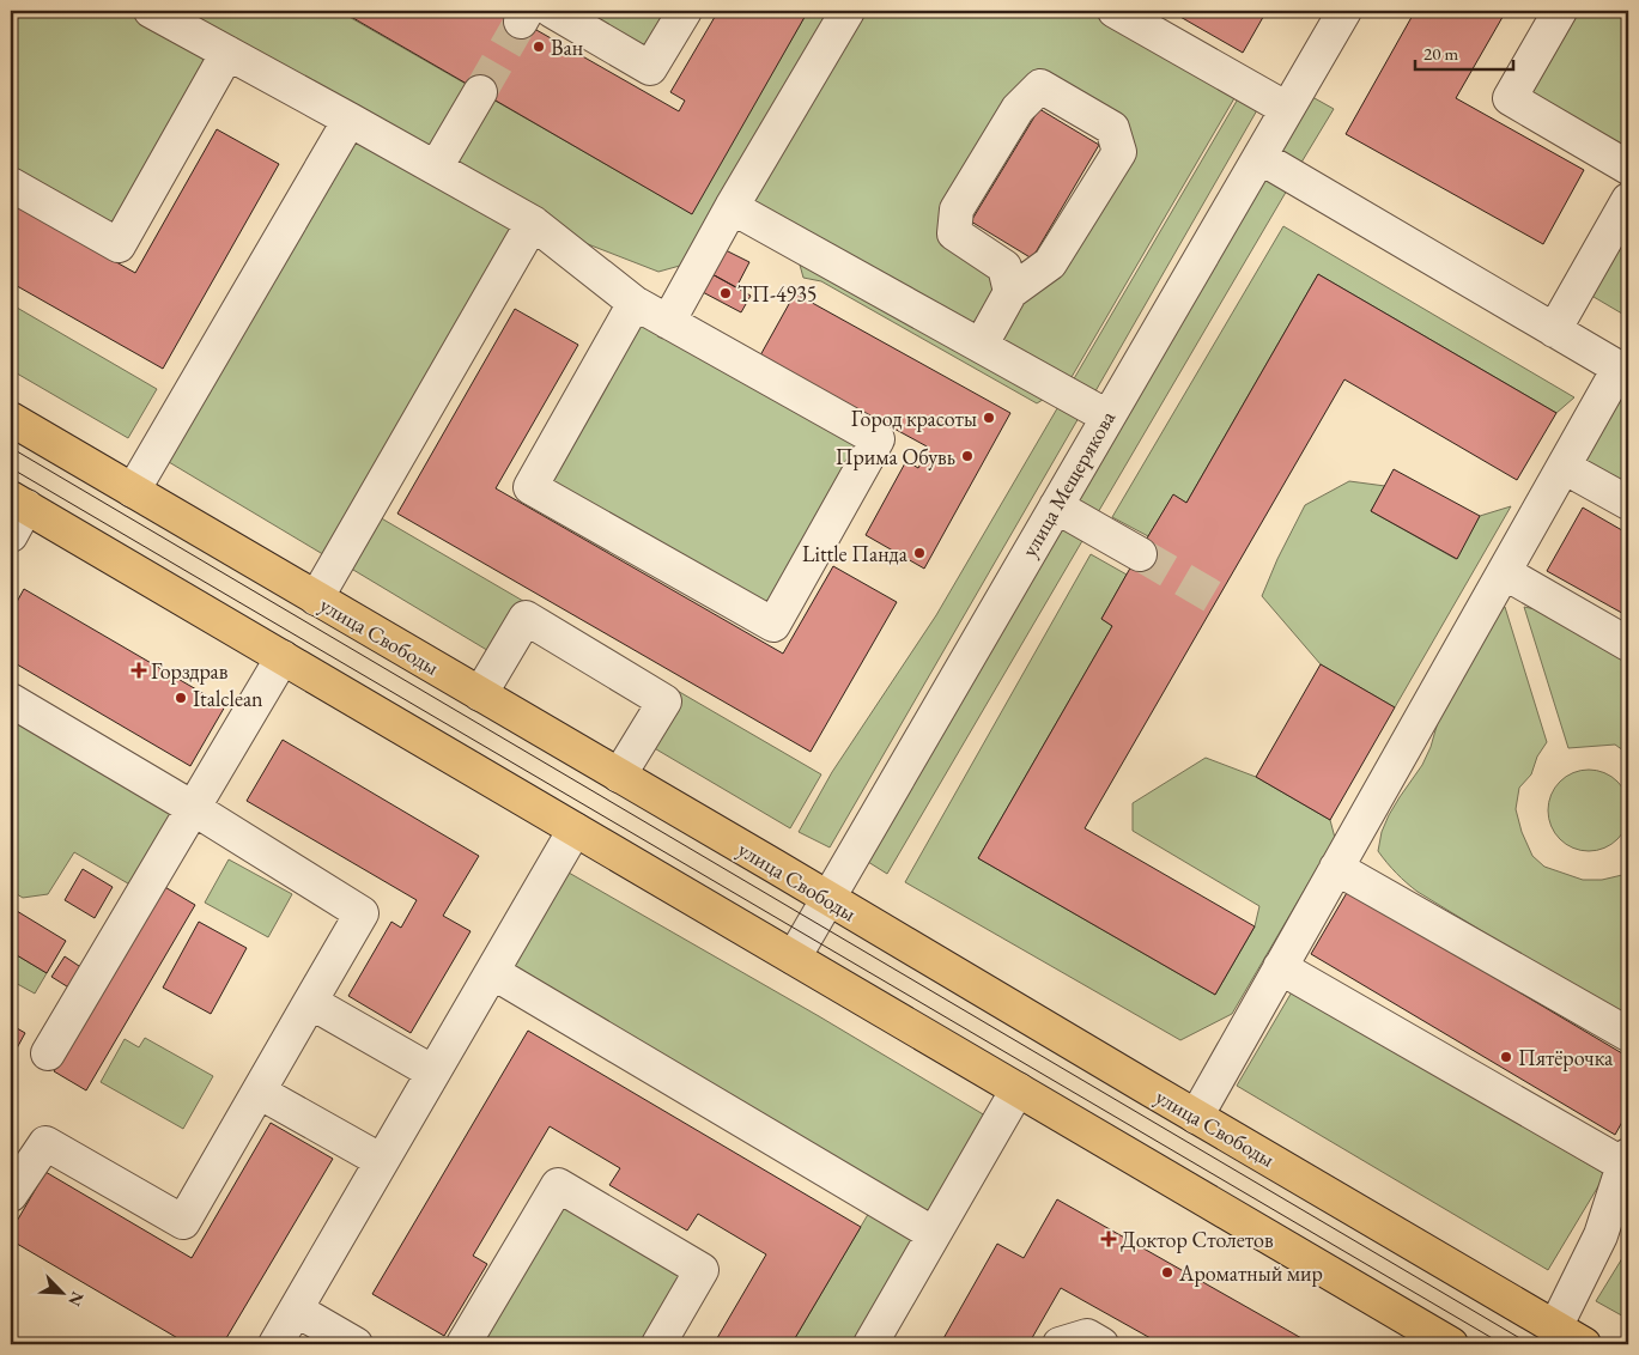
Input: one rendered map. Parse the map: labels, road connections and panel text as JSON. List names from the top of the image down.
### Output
{
  "streets": {
    "main road": ["улица Свободы"],
    "street": ["улица Мещерякова"]
  },
  "crossings": [
    ["улица Мещерякова", "улица Свободы"]
  ],
  "places": {
    "other": [
      "Ван",
      "ТП-4935",
      "Город красоты",
      "Прима Обувь",
      "Little Панда",
      "Italclean",
      "Пятёрочка",
      "Ароматный мир"
    ],
    "health": ["Горздрав", "Доктор Столетов"]
  },
  "scale_bar": "20 m",
  "north": "bottom right"
}
